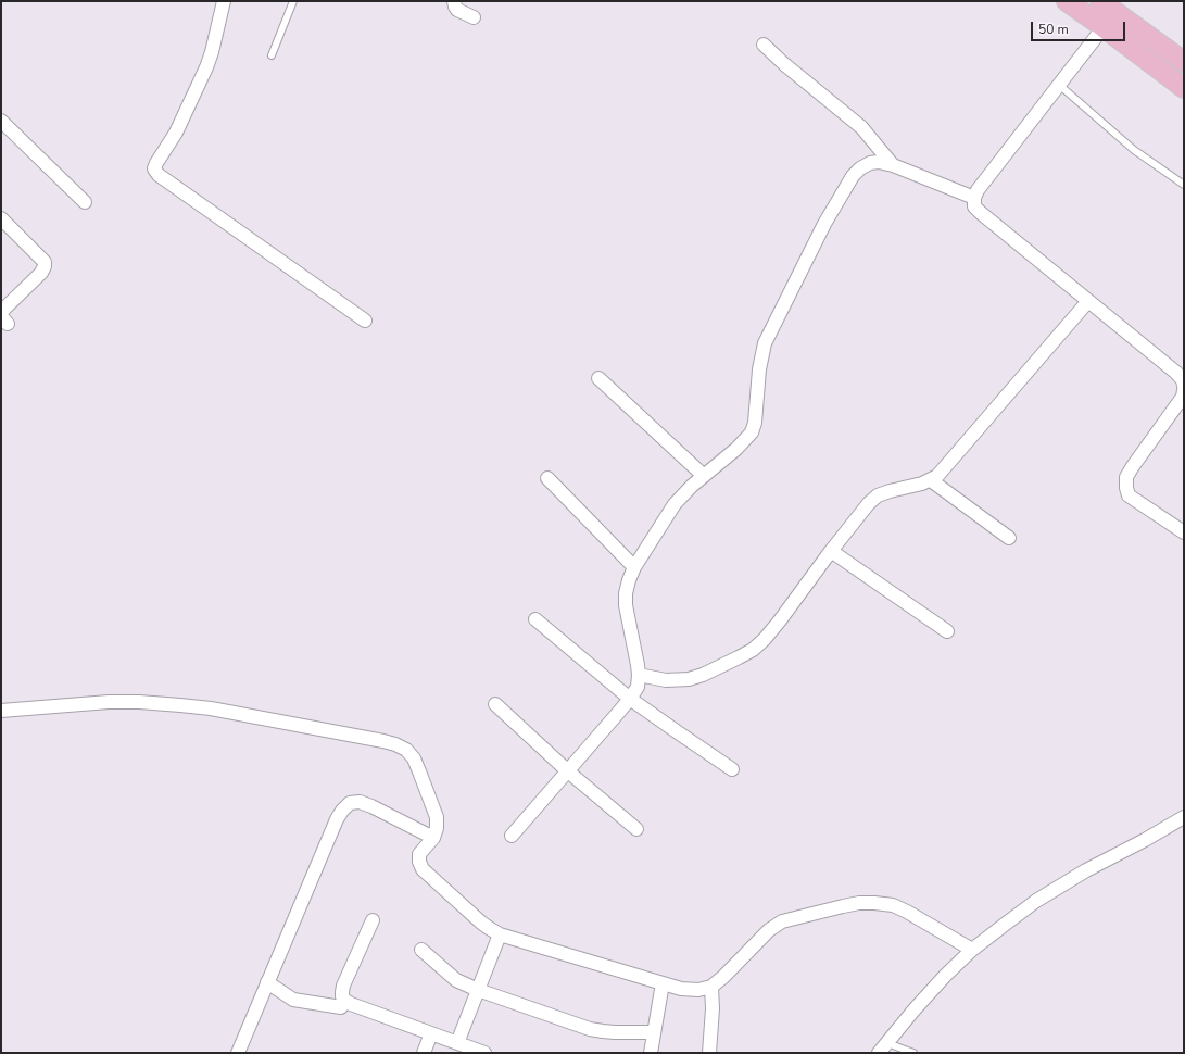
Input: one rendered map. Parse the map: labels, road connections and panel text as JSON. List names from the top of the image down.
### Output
{
  "scale_bar": "50 m"
}
